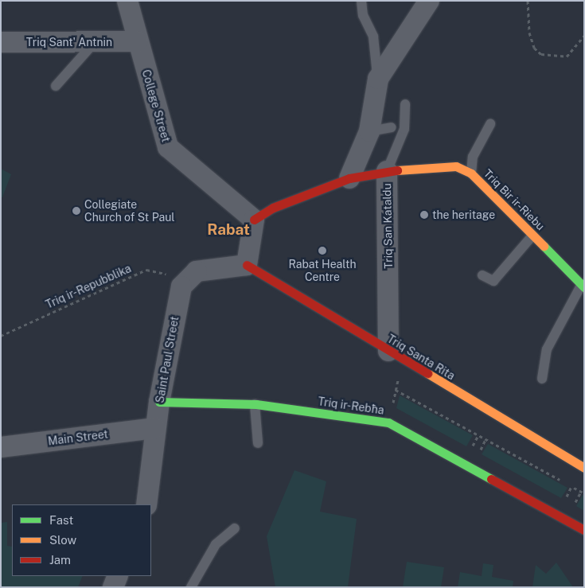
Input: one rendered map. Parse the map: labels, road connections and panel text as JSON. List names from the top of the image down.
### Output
{
  "streets": {
    "street": [
      "Triq Sant' Antnin",
      "College Street",
      "Triq Bir ir-Riebu",
      "Triq San Kataldu",
      "Triq Santa Rita",
      "Saint Paul Street",
      "Triq ir-Rebħa",
      "Main Street"
    ],
    "path": ["Triq ir-Repubblika"]
  },
  "crossings": [
    ["Triq Sant' Antnin", "College Street"],
    ["College Street", "Triq San Kataldu"],
    ["Triq Bir ir-Riebu", "Triq San Kataldu"],
    ["Triq San Kataldu", "Triq Santa Rita"],
    ["Triq ir-Repubblika", "Saint Paul Street"],
    ["Saint Paul Street", "Triq ir-Rebħa"],
    ["Saint Paul Street", "Main Street"]
  ],
  "districts": ["Rabat"],
  "places": ["Collegiate Church of St Paul", "the heritage", "Rabat Health Centre"],
  "legend": ["Fast", "Slow", "Jam"]
}
